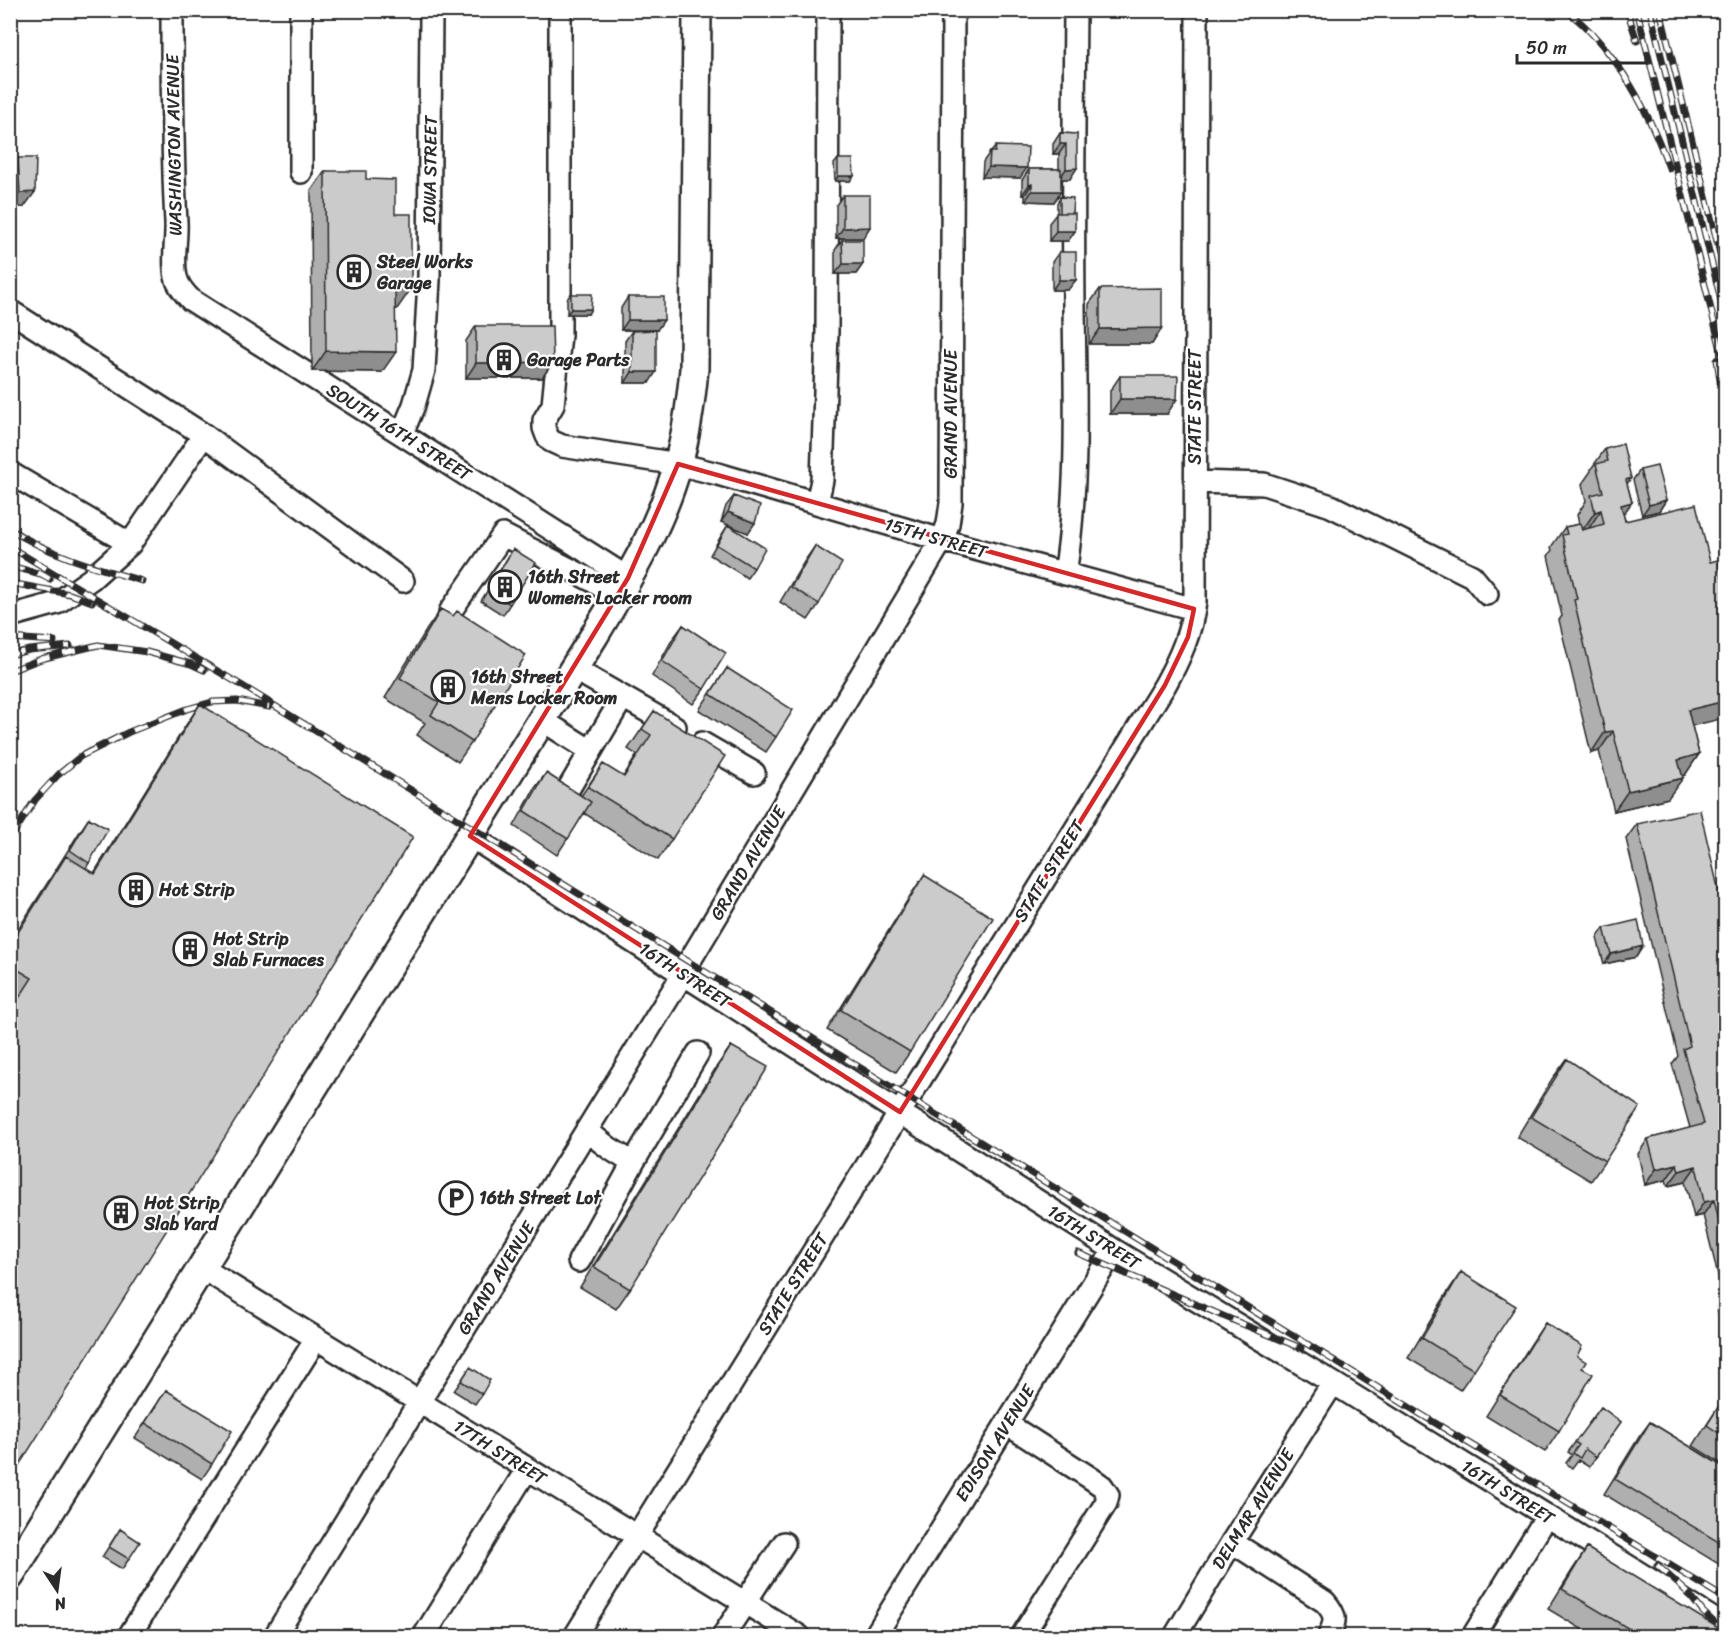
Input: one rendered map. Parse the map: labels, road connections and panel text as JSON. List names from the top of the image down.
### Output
{
  "streets": {
    "street": [
      "WASHINGTON AVENUE",
      "IOWA STREET",
      "STATE STREET",
      "GRAND AVENUE",
      "SOUTH 16TH STREET",
      "15TH STREET",
      "16TH STREET",
      "EDISON AVENUE",
      "17TH STREET",
      "DELMAR AVENUE"
    ]
  },
  "crossings": [
    ["WASHINGTON AVENUE", "SOUTH 16TH STREET"],
    ["IOWA STREET", "SOUTH 16TH STREET"],
    ["STATE STREET", "15TH STREET"],
    ["STATE STREET", "16TH STREET"],
    ["STATE STREET", "17TH STREET"],
    ["GRAND AVENUE", "15TH STREET"],
    ["GRAND AVENUE", "16TH STREET"],
    ["GRAND AVENUE", "17TH STREET"],
    ["16TH STREET", "EDISON AVENUE"],
    ["16TH STREET", "DELMAR AVENUE"]
  ],
  "places": {
    "building": [
      "Steel Works Garage",
      "Garage Parts",
      "16th Street Womens Locker room",
      "16th Street Mens Locker Room",
      "Hot Strip",
      "Hot Strip Slab Furnaces",
      "Hot Strip Slab Yard"
    ],
    "parking": ["16th Street Lot"]
  },
  "scale_bar": "50 m",
  "north": "bottom"
}
